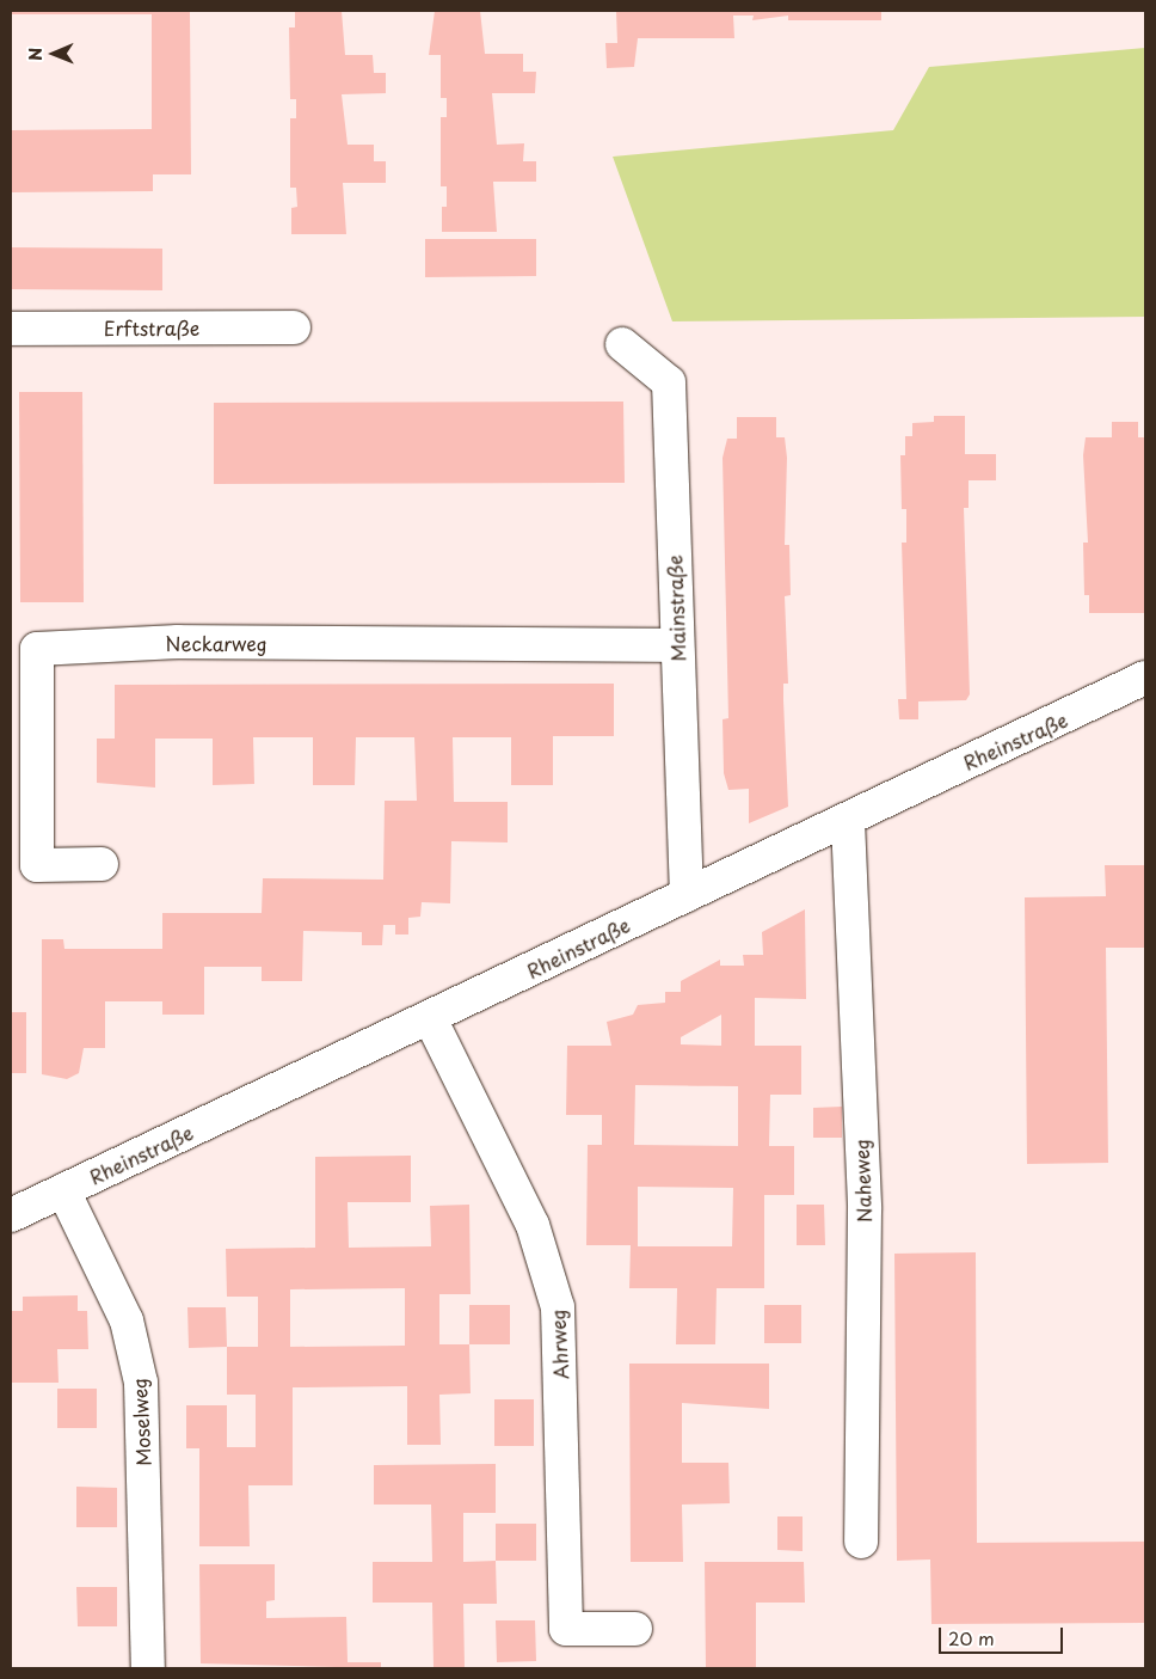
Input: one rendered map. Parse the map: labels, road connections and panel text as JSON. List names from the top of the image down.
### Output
{
  "streets": {
    "street": [
      "Erftstraße",
      "Mainstraße",
      "Neckarweg",
      "Rheinstraße",
      "Naheweg",
      "Ahrweg",
      "Moselweg"
    ]
  },
  "crossings": [
    ["Mainstraße", "Neckarweg"],
    ["Mainstraße", "Rheinstraße"],
    ["Rheinstraße", "Naheweg"],
    ["Rheinstraße", "Ahrweg"],
    ["Rheinstraße", "Moselweg"]
  ],
  "scale_bar": "20 m",
  "north": "left"
}
